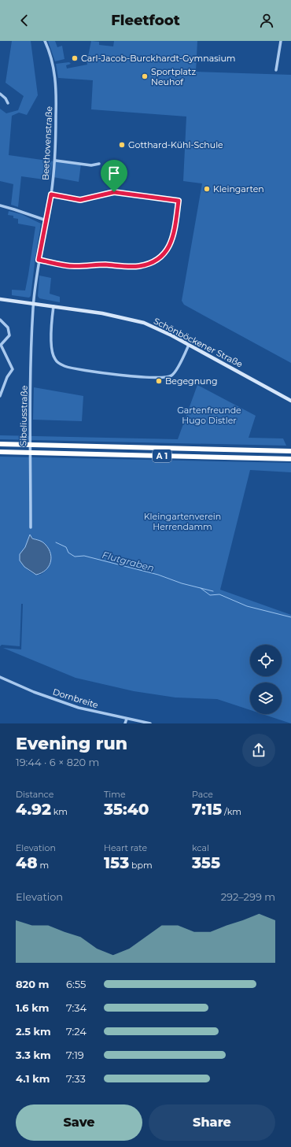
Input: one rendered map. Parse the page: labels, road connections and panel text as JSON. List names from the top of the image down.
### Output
{
  "streets": {
    "highway": ["A 1"],
    "main road": ["Schönböckener Straße"],
    "street": ["Beethovenstraße", "Sibeliusstraße", "Dornbreite"]
  },
  "crossings": [
    ["Beethovenstraße", "Schönböckener Straße"],
    ["Beethovenstraße", "Sibeliusstraße"],
    ["Schönböckener Straße", "Sibeliusstraße"]
  ],
  "water": ["Flutgraben"],
  "parks": ["Gartenfreunde Hugo Distler", "Kleingartenverein Herrendamm"],
  "places": [
    "Carl-Jacob-Burckhardt-Gymnasium",
    "Sportplatz Neuhof",
    "Gotthard-Kühl-Schule",
    "Kleingarten",
    "Begegnung"
  ],
  "page": {
    "header": "Fleetfoot",
    "heading": ["Evening run", "19:44 · 6 × 820 m"],
    "stats": [
      ["Distance", "4.92 km"],
      ["Time", "35:40"],
      ["Pace", "7:15 /km"],
      ["Elevation", "48 m"],
      ["Heart rate", "153 bpm"],
      ["kcal", "355"]
    ],
    "chart": ["Elevation", "292–299 m"],
    "list": [
      {
        "name": "820 m",
        "note": "6:55"
      },
      {
        "name": "1.6 km",
        "note": "7:34"
      },
      {
        "name": "2.5 km",
        "note": "7:24"
      },
      {
        "name": "3.3 km",
        "note": "7:19"
      },
      {
        "name": "4.1 km",
        "note": "7:33"
      }
    ],
    "buttons": ["Save", "Share"]
  }
}
